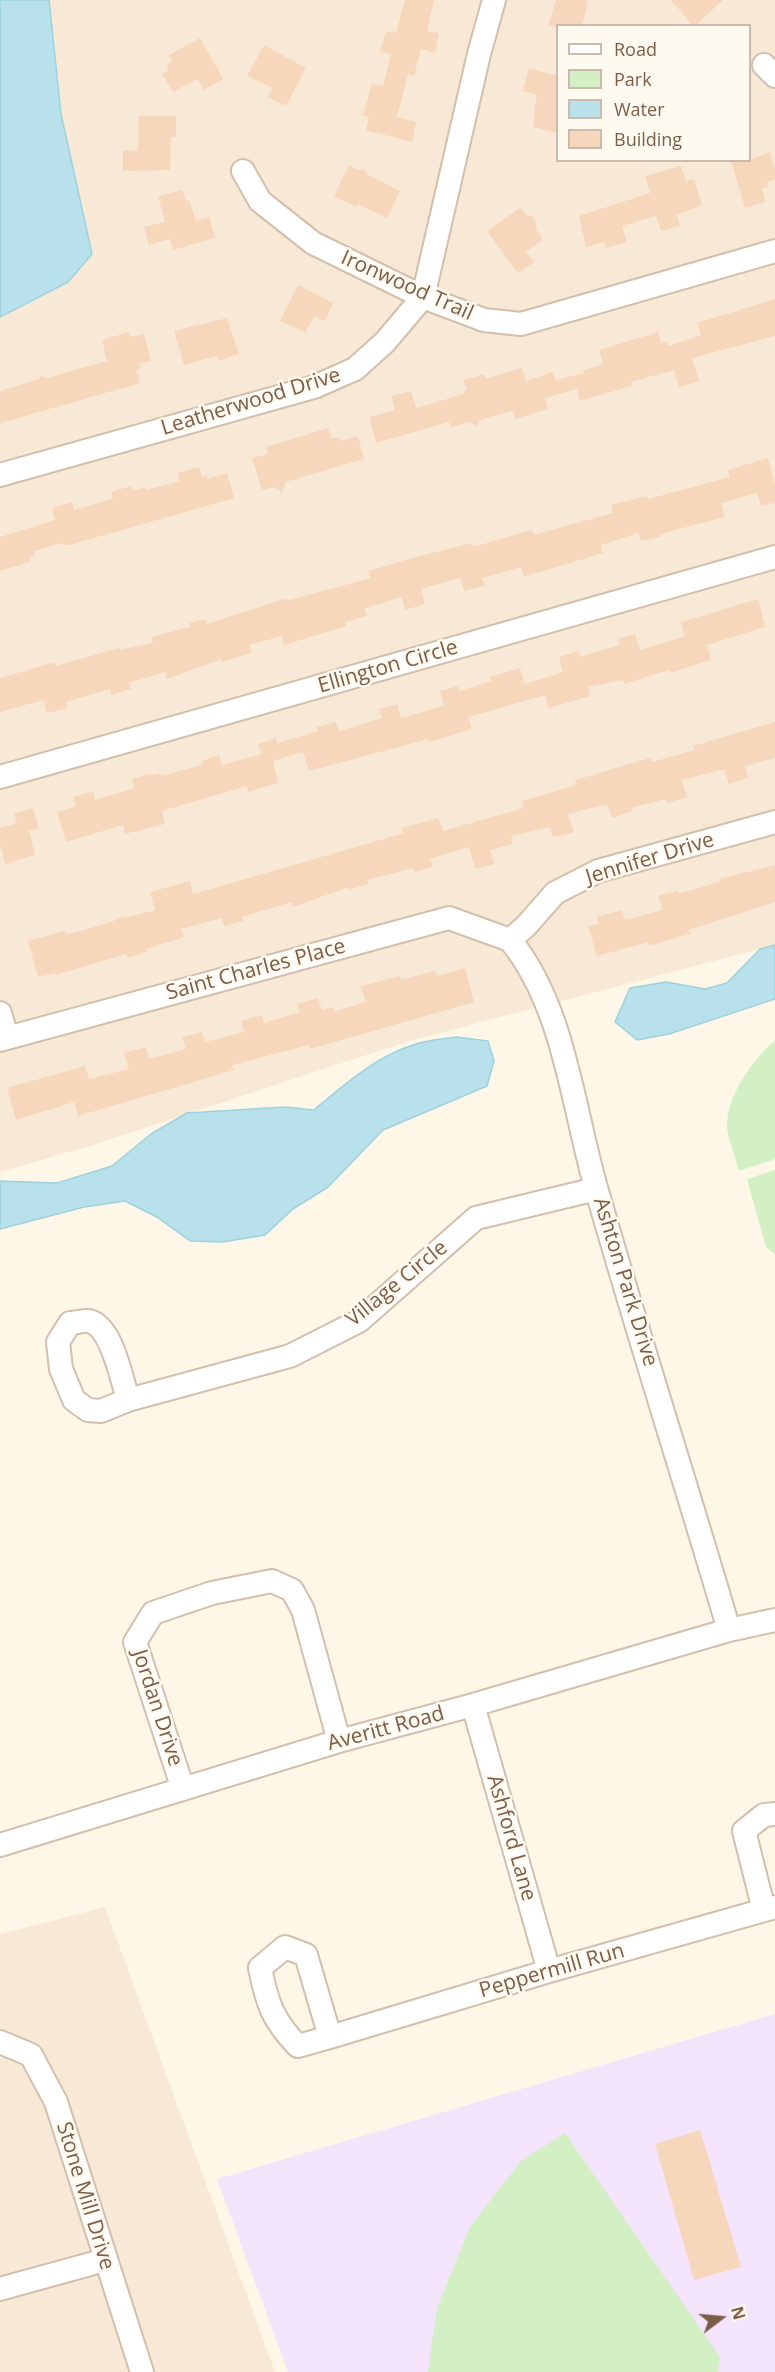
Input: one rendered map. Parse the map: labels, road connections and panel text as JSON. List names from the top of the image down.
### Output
{
  "streets": {
    "street": [
      "Ironwood Trail",
      "Leatherwood Drive",
      "Ellington Circle",
      "Jennifer Drive",
      "Saint Charles Place",
      "Ashton Park Drive",
      "Village Circle",
      "Jordan Drive",
      "Averitt Road",
      "Ashford Lane",
      "Peppermill Run",
      "Stone Mill Drive"
    ]
  },
  "crossings": [
    ["Ironwood Trail", "Leatherwood Drive"],
    ["Jennifer Drive", "Saint Charles Place"],
    ["Jennifer Drive", "Ashton Park Drive"],
    ["Saint Charles Place", "Ashton Park Drive"],
    ["Ashton Park Drive", "Village Circle"],
    ["Ashton Park Drive", "Averitt Road"],
    ["Jordan Drive", "Averitt Road"],
    ["Averitt Road", "Ashford Lane"],
    ["Ashford Lane", "Peppermill Run"]
  ],
  "legend": [
    "Road",
    "Park",
    "Water",
    "Building"
  ],
  "north": "right"
}
